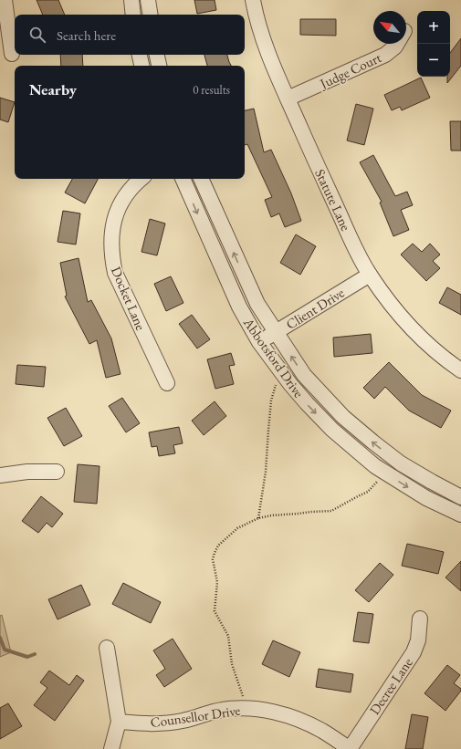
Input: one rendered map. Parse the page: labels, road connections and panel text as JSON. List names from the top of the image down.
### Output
{
  "streets": {
    "street": [
      "Judge Court",
      "Statute Lane",
      "Docket Lane",
      "Client Drive",
      "Abbotsford Drive",
      "Decree Lane",
      "Counsellor Drive"
    ]
  },
  "crossings": [
    ["Judge Court", "Statute Lane"],
    ["Statute Lane", "Client Drive"],
    ["Client Drive", "Abbotsford Drive"],
    ["Decree Lane", "Counsellor Drive"]
  ],
  "north": "top left",
  "page": {
    "map_buttons": ["+", "−"],
    "search": "Search here",
    "heading": ["Nearby", "0 results"]
  }
}
